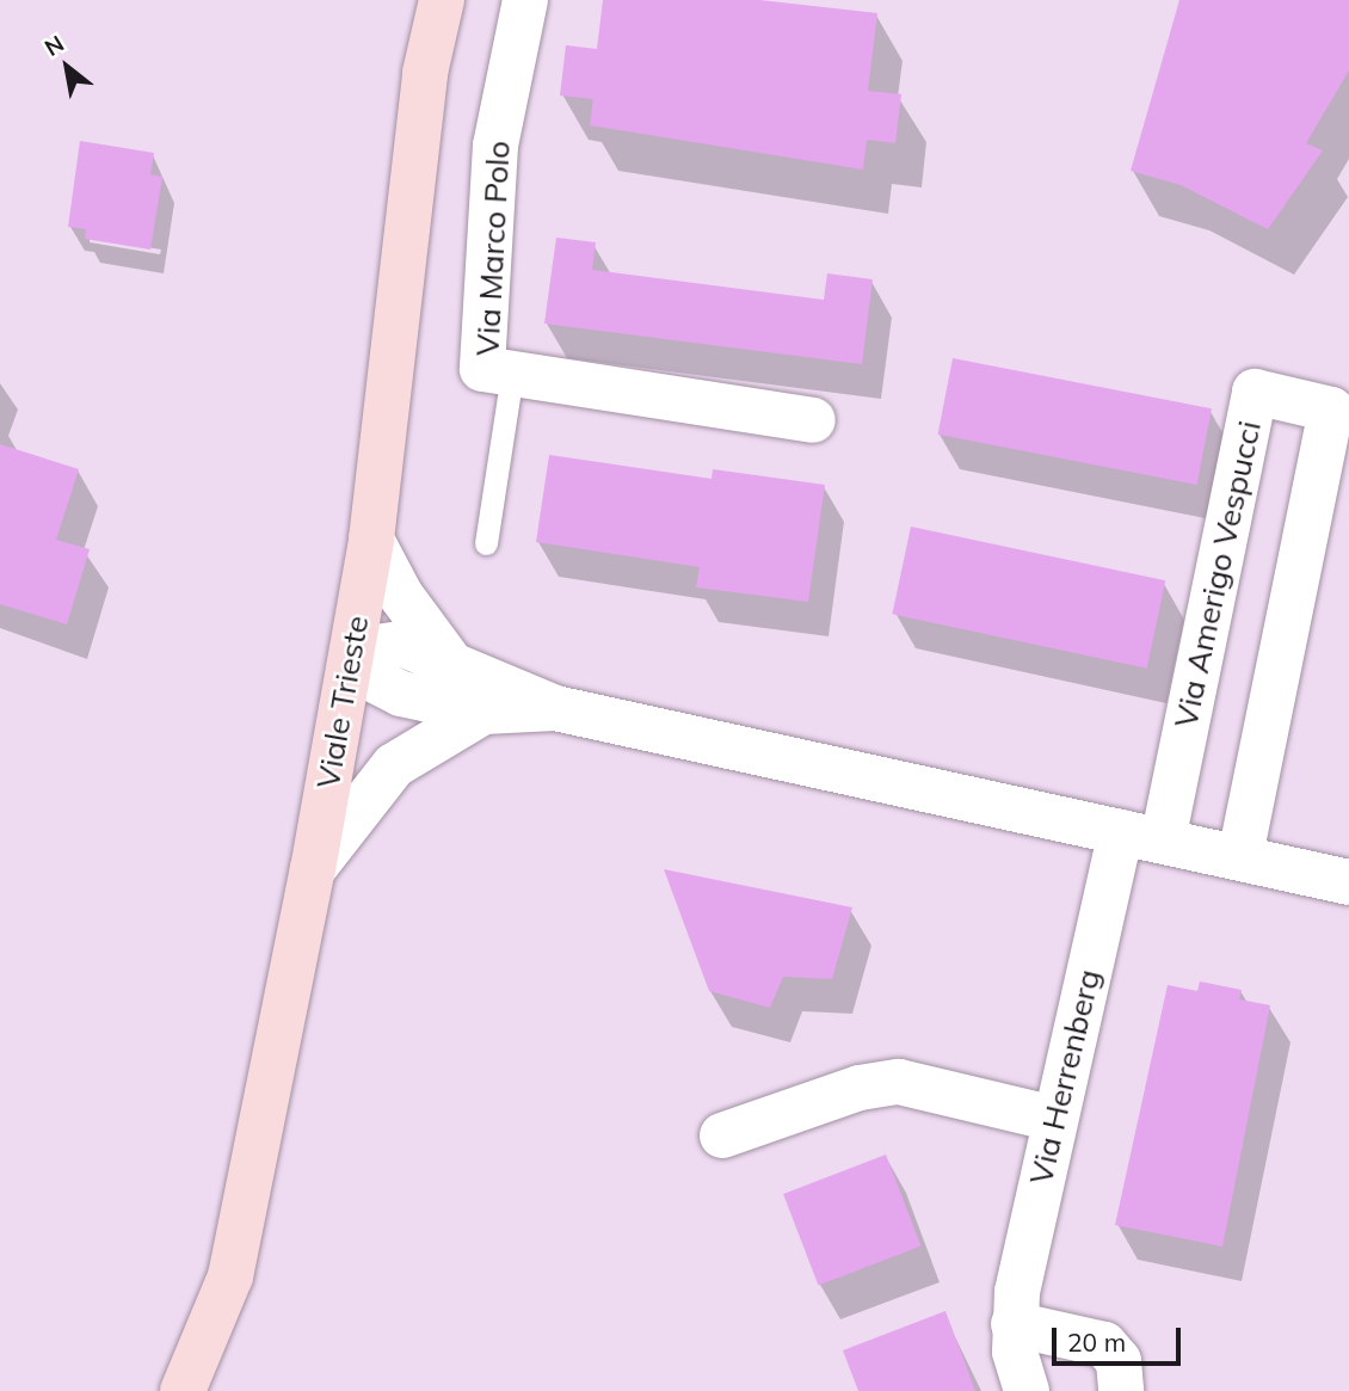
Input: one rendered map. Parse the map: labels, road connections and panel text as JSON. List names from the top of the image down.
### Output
{
  "streets": {
    "main road": ["Viale Trieste"],
    "street": ["Via Marco Polo", "Via Amerigo Vespucci", "Via Herrenberg"]
  },
  "crossings": [
    ["Via Amerigo Vespucci", "Via Herrenberg"]
  ],
  "scale_bar": "20 m",
  "north": "top left"
}
